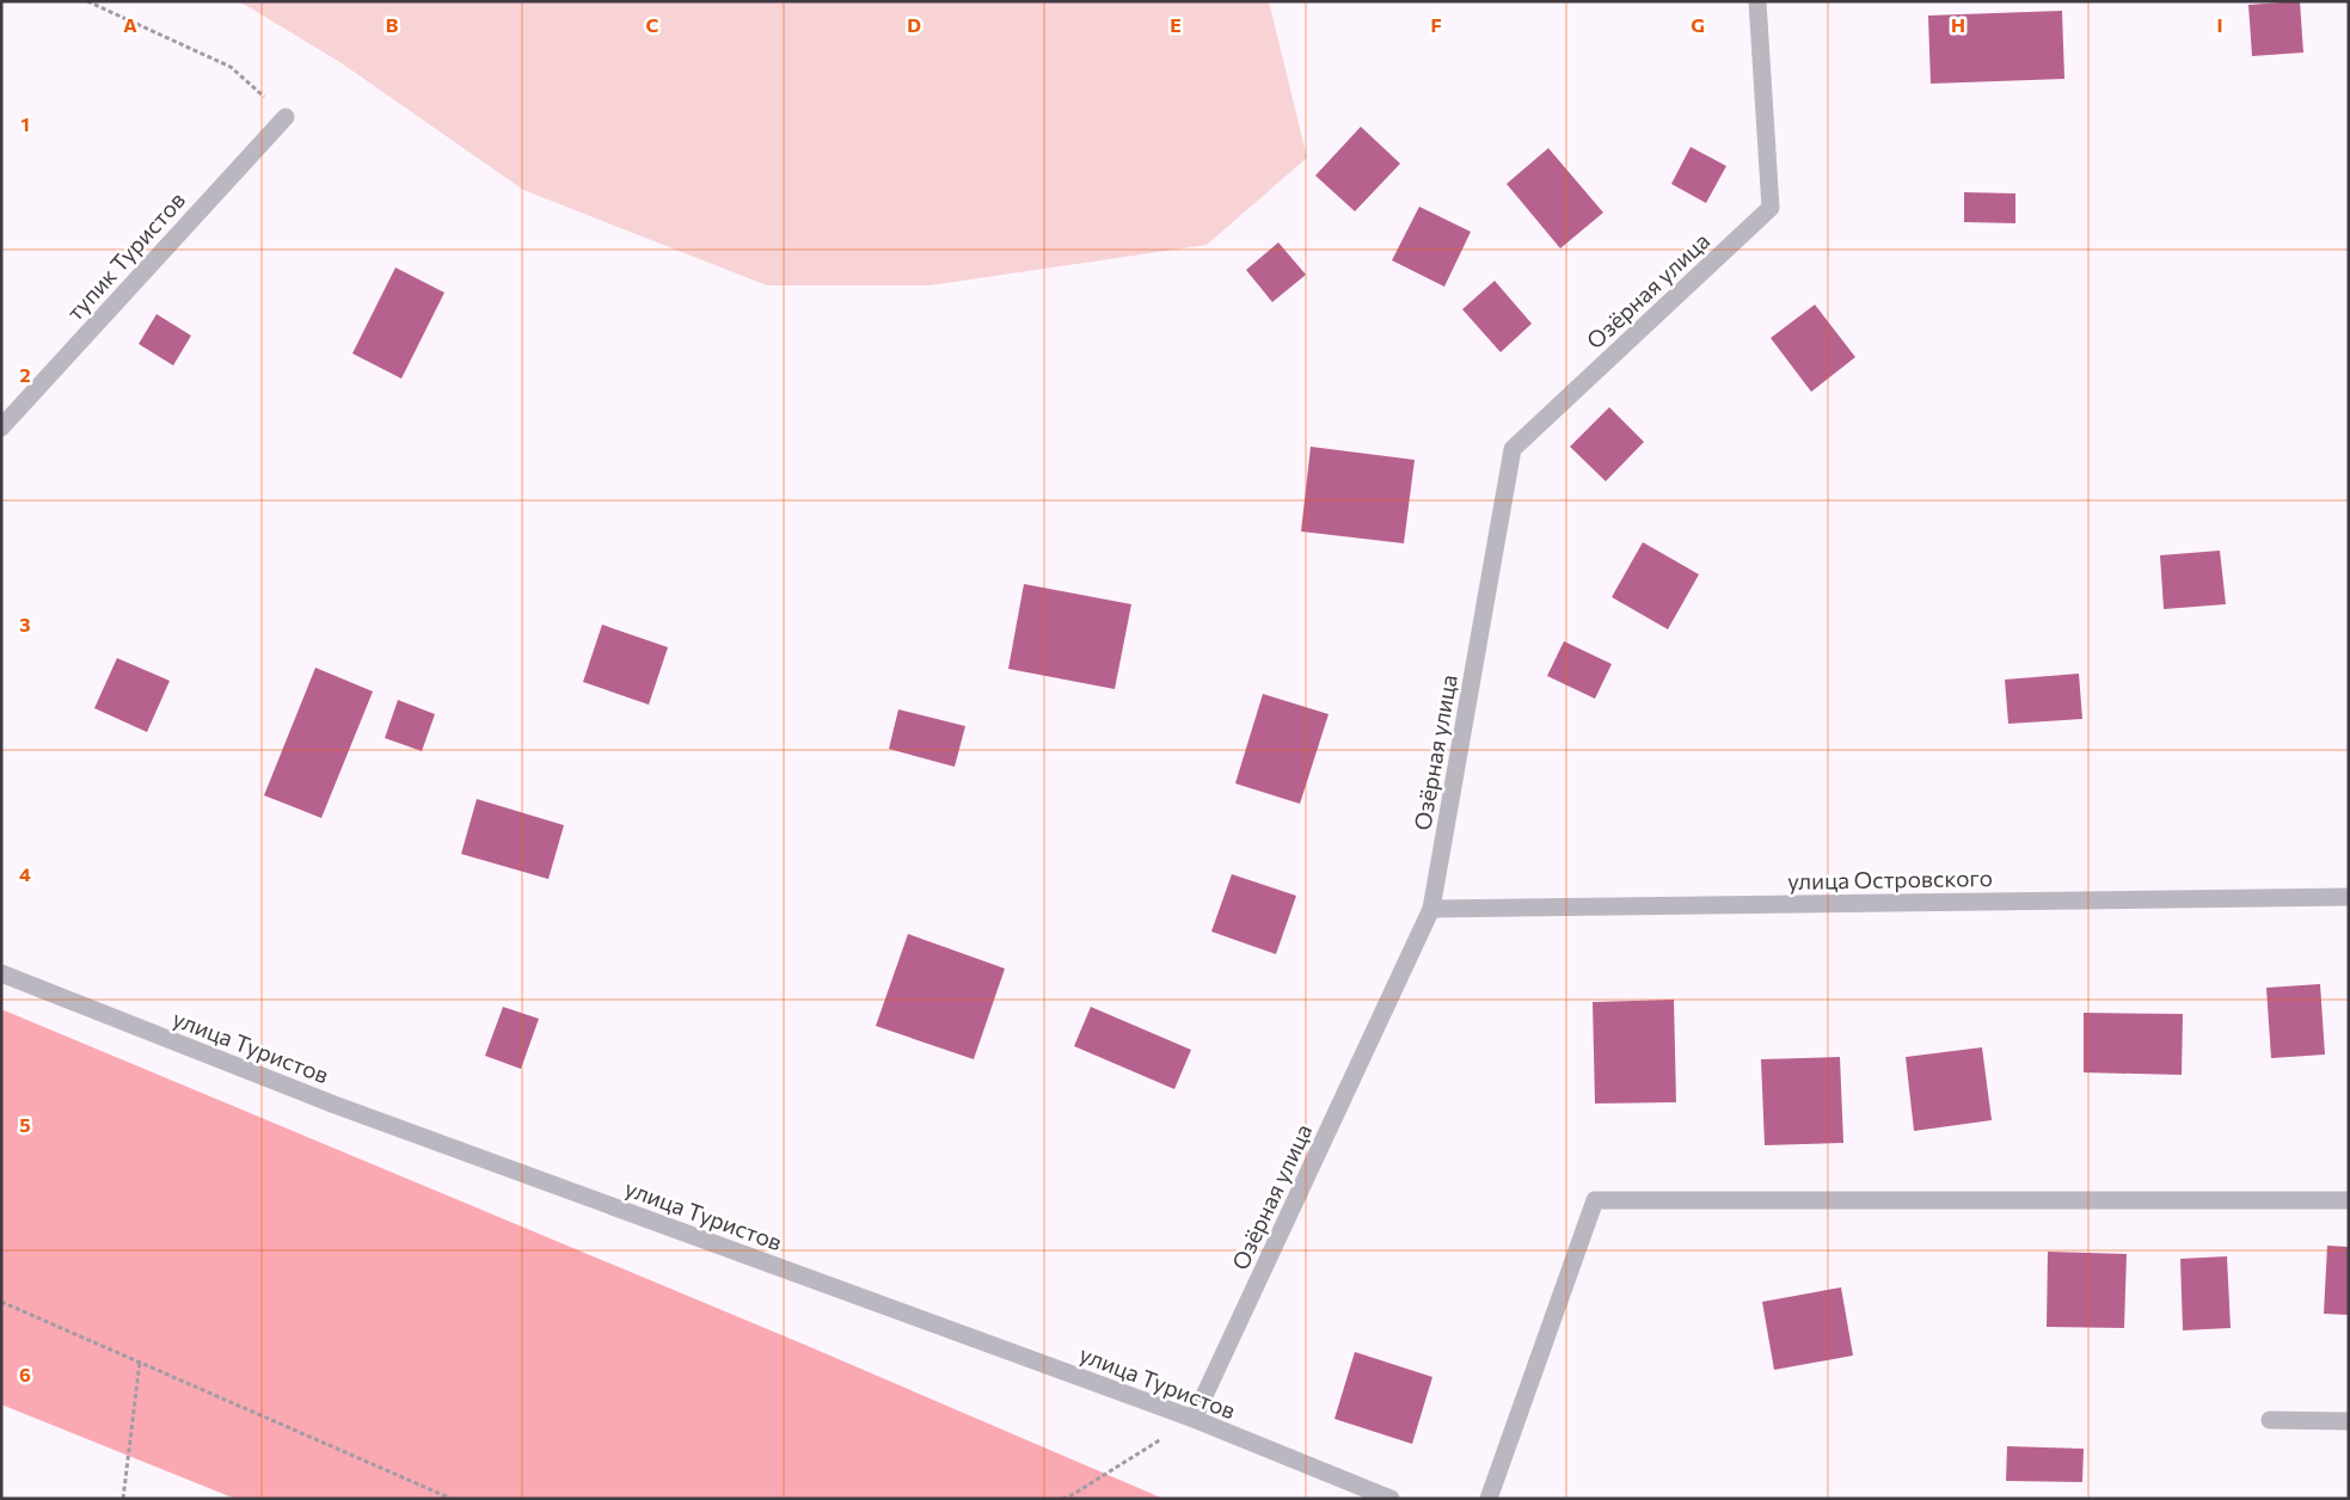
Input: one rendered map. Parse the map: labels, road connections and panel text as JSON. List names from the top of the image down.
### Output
{
  "streets": {
    "street": [
      "тупик Туристов",
      "Озёрная улица",
      "улица Островского",
      "улица Туристов"
    ]
  },
  "crossings": [
    ["Озёрная улица", "улица Островского"],
    ["Озёрная улица", "улица Туристов"]
  ],
  "grid": {
    "columns": [
      "A",
      "B",
      "C",
      "D",
      "E",
      "F",
      "G",
      "H",
      "I"
    ],
    "rows": [
      "1",
      "2",
      "3",
      "4",
      "5",
      "6"
    ]
  }
}
